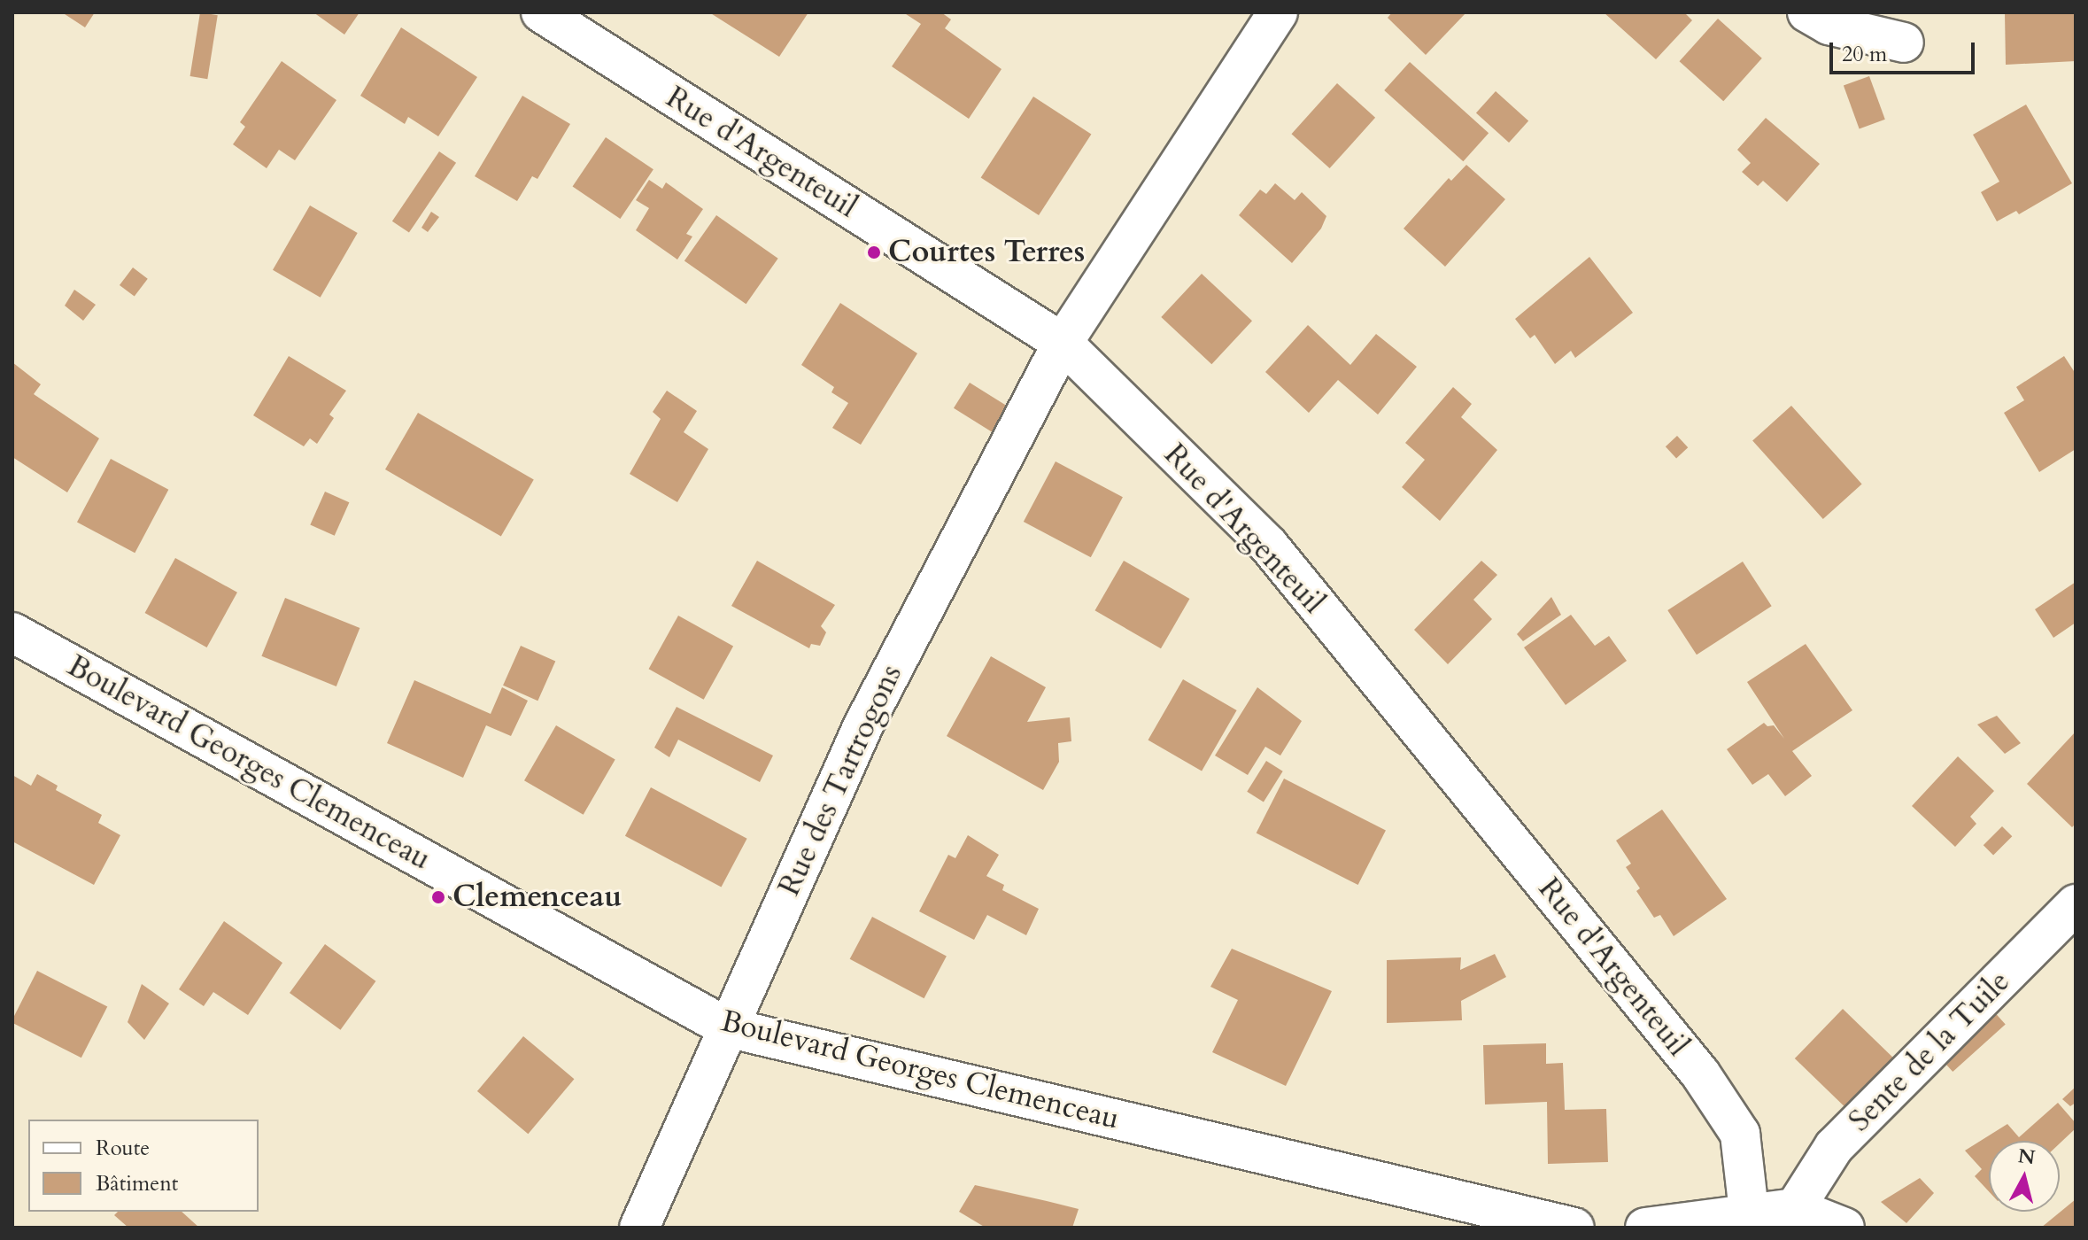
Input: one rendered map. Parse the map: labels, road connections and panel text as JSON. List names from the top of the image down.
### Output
{
  "streets": {
    "street": [
      "Rue d'Argenteuil",
      "Boulevard Georges Clemenceau",
      "Rue des Tartrogons",
      "Sente de la Tuile"
    ]
  },
  "crossings": [
    ["Rue d'Argenteuil", "Rue des Tartrogons"],
    ["Boulevard Georges Clemenceau", "Rue des Tartrogons"]
  ],
  "places": ["Courtes Terres", "Clemenceau"],
  "legend": ["Route", "Bâtiment"],
  "scale_bar": "20 m",
  "north": "top"
}
